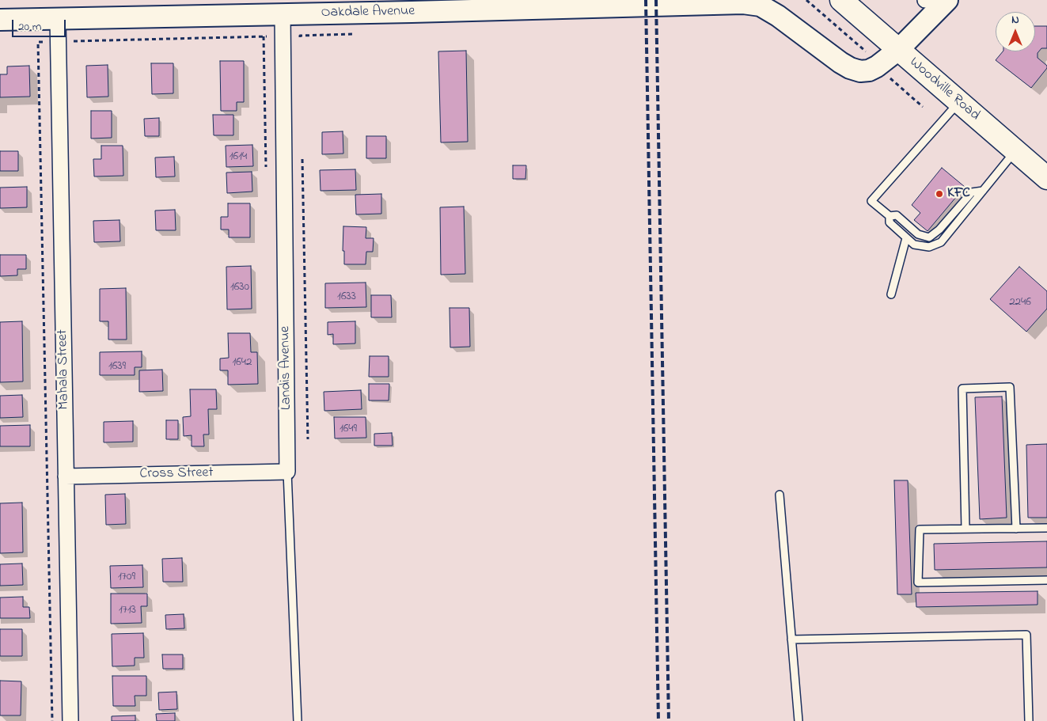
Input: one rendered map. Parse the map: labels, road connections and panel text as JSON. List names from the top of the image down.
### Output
{
  "streets": {
    "main road": ["Woodville Road"],
    "street": [
      "Oakdale Avenue",
      "Landis Avenue",
      "Mahala Street",
      "Cross Street"
    ]
  },
  "crossings": [
    ["Oakdale Avenue", "Woodville Road"],
    ["Oakdale Avenue", "Landis Avenue"],
    ["Oakdale Avenue", "Mahala Street"],
    ["Landis Avenue", "Cross Street"],
    ["Mahala Street", "Cross Street"]
  ],
  "places": ["KFC"],
  "house_numbers": [
    "1614",
    "1630",
    "1633",
    "2246",
    "1642",
    "1639",
    "1649",
    "1709",
    "1713"
  ],
  "scale_bar": "20 m",
  "north": "top"
}
